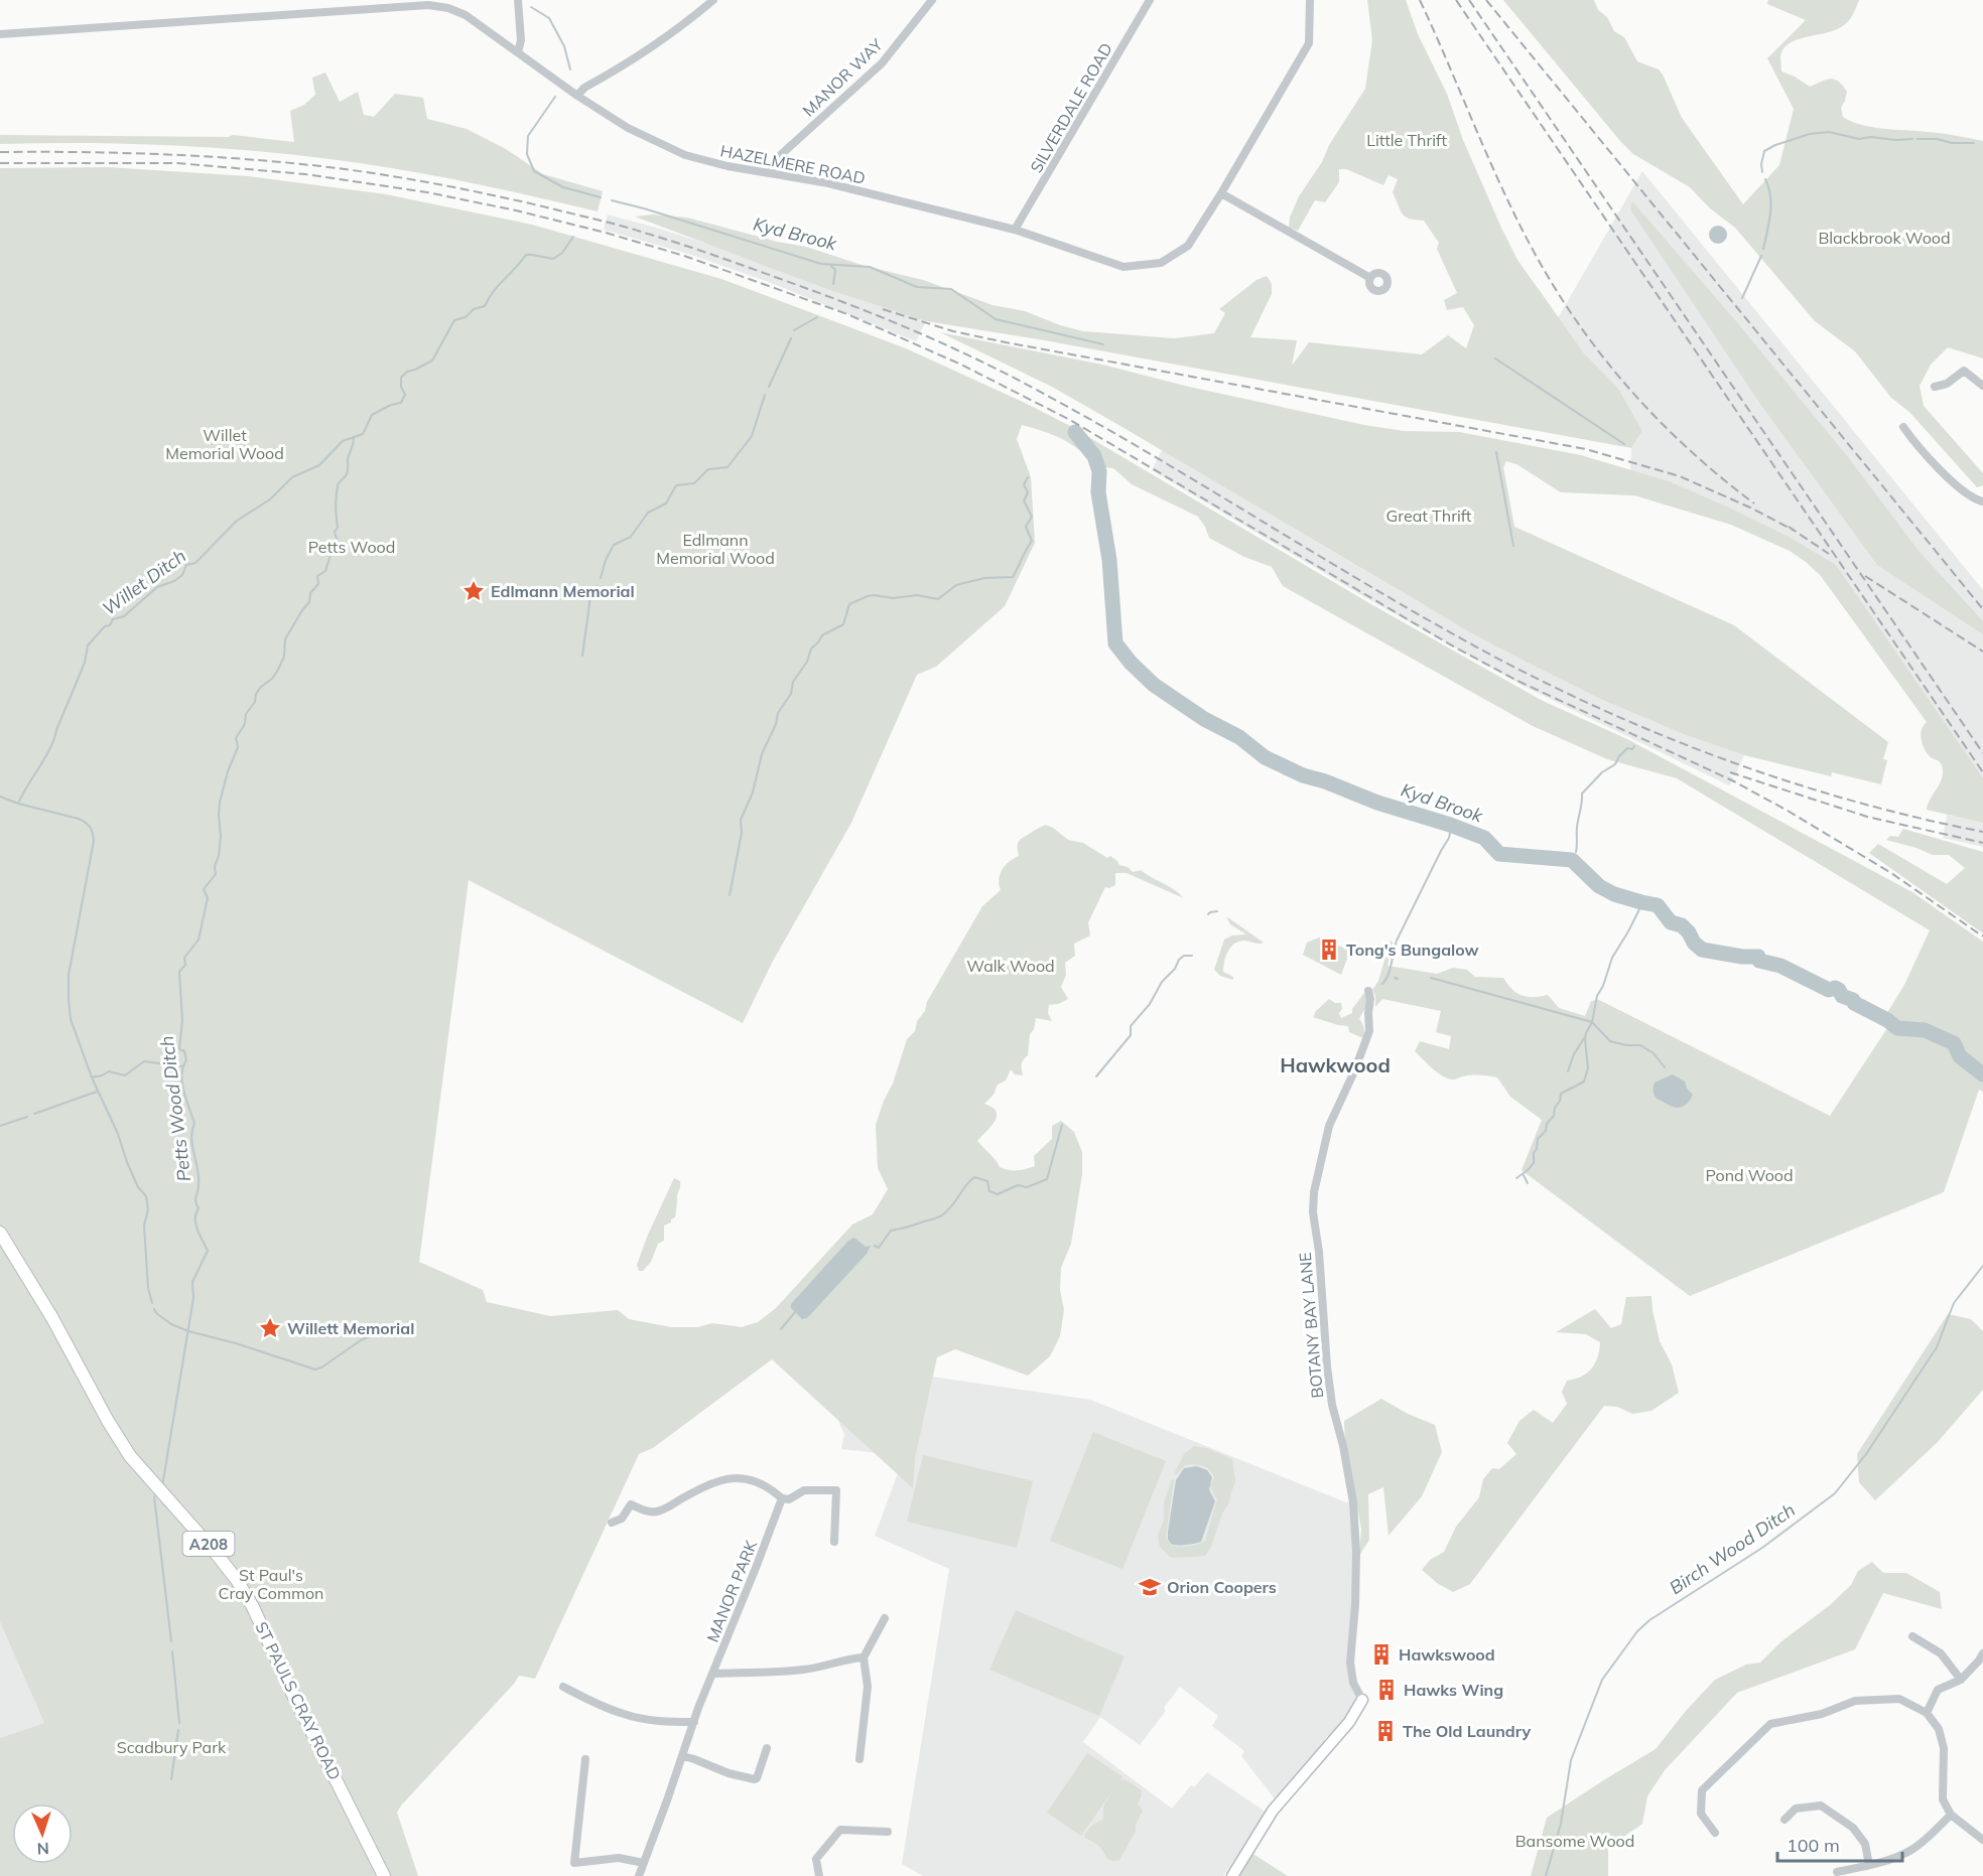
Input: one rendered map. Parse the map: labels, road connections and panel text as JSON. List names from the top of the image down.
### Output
{
  "streets": {
    "main road": ["A208", "ST PAULS CRAY ROAD"],
    "street": [
      "MANOR WAY",
      "SILVERDALE ROAD",
      "HAZELMERE ROAD",
      "BOTANY BAY LANE",
      "MANOR PARK"
    ]
  },
  "crossings": [
    ["MANOR WAY", "HAZELMERE ROAD"],
    ["SILVERDALE ROAD", "HAZELMERE ROAD"]
  ],
  "districts": ["Hawkwood"],
  "water": [
    "Kyd Brook",
    "Willet Ditch",
    "Petts Wood Ditch",
    "Birch Wood Ditch"
  ],
  "parks": [
    "Little Thrift",
    "Blackbrook Wood",
    "Willet Memorial Wood",
    "Great Thrift",
    "Edlmann Memorial Wood",
    "Petts Wood",
    "Walk Wood",
    "Pond Wood",
    "St Paul's Cray Common",
    "Scadbury Park",
    "Bansome Wood"
  ],
  "places": {
    "place": ["Edlmann Memorial", "Willett Memorial"],
    "building": [
      "Tong's Bungalow",
      "Hawkswood",
      "Hawks Wing",
      "The Old Laundry"
    ],
    "school or university": ["Orion Coopers"]
  },
  "scale_bar": "100 m",
  "north": "bottom"
}
